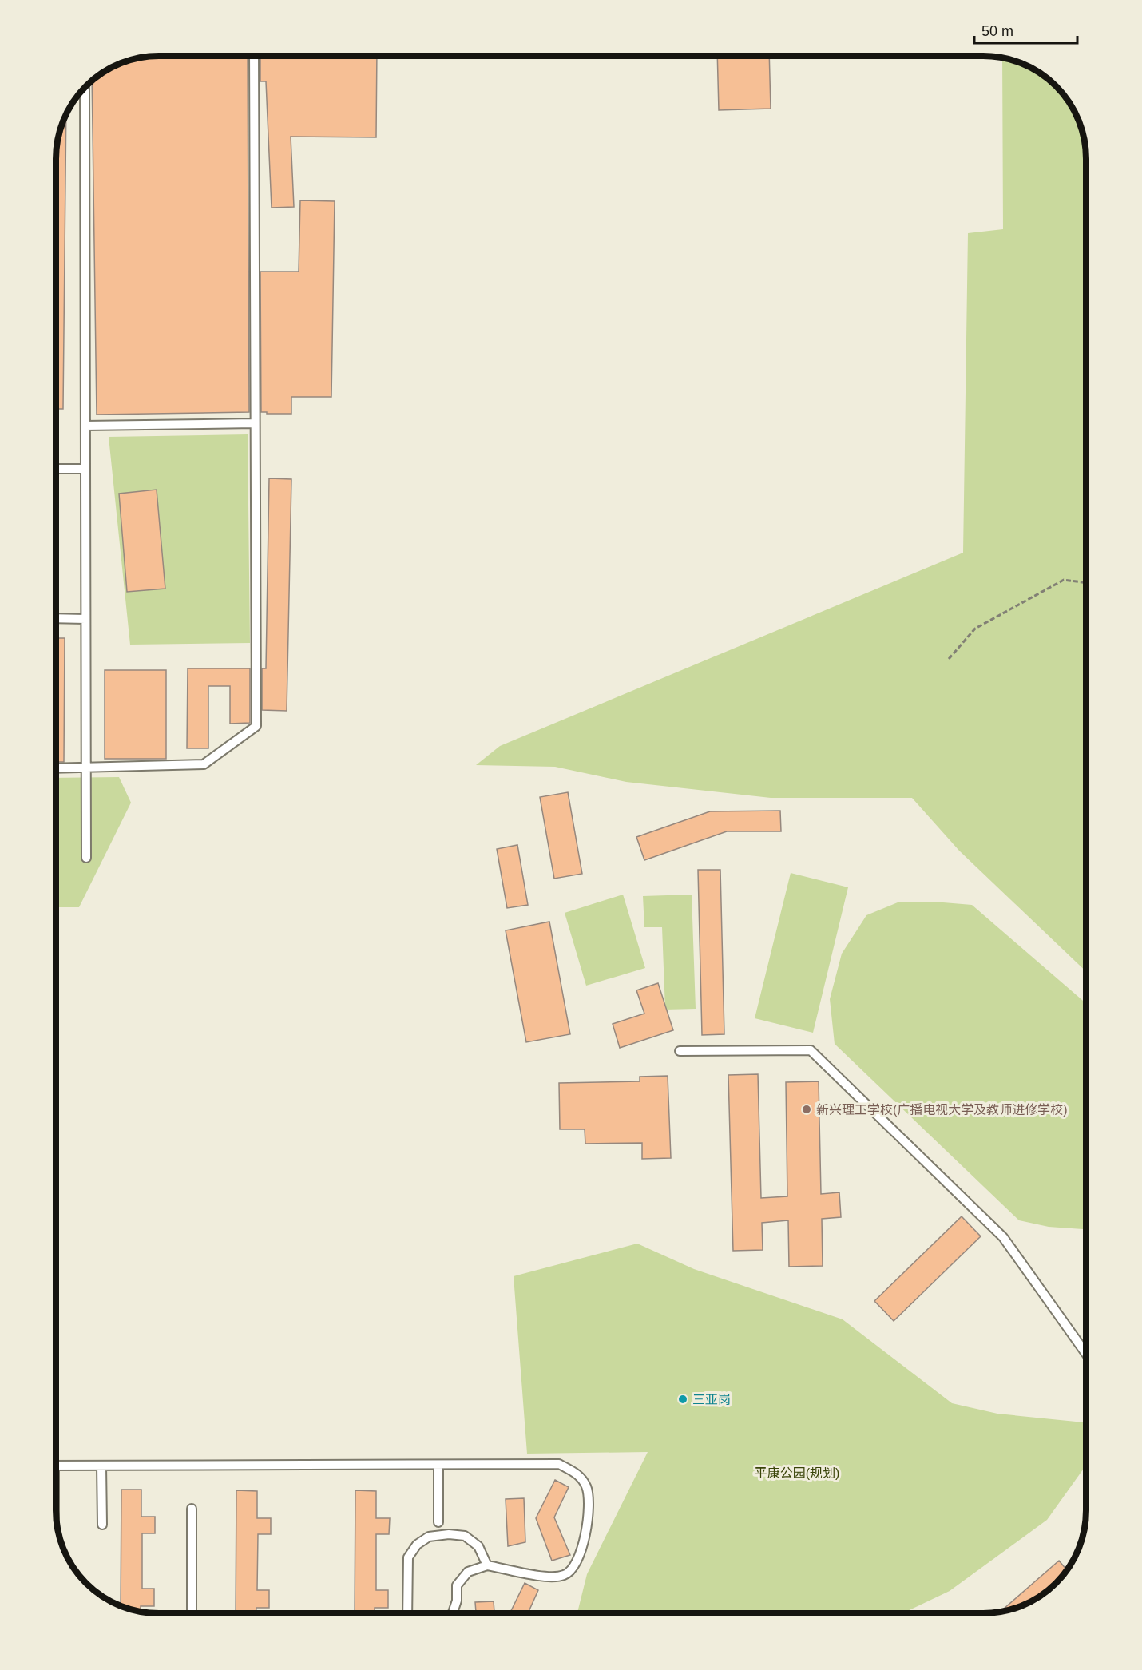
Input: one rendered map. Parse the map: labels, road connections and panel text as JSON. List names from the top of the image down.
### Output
{
  "parks": ["平康公园(规划)"],
  "places": ["新兴理工学校(广播电视大学及教师进修学校)", "三亚岗"],
  "scale_bar": "50 m"
}
